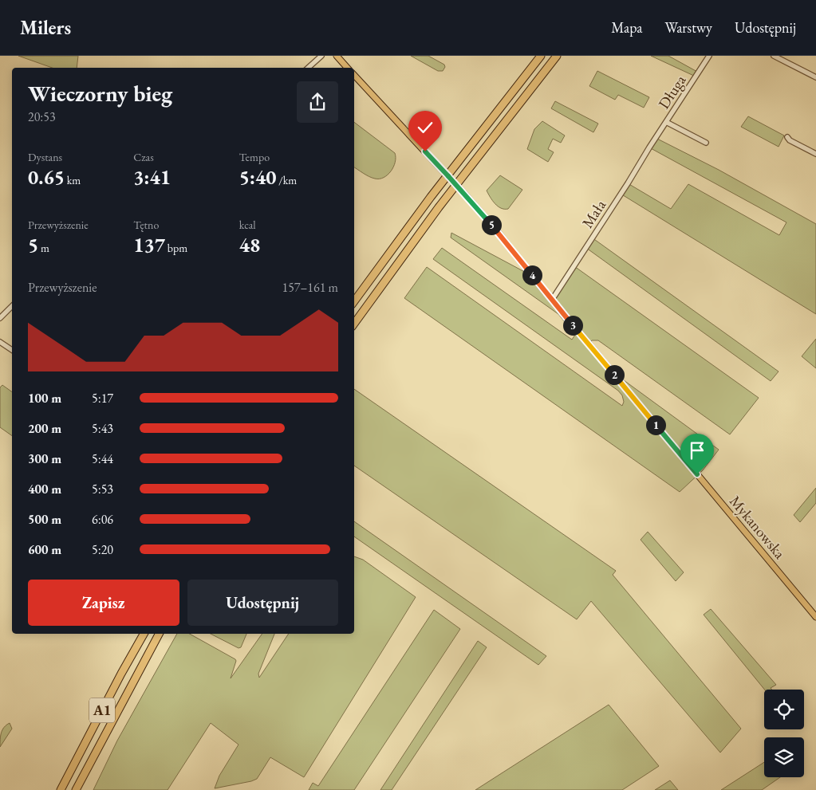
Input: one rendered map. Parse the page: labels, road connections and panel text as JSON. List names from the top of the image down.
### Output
{
  "streets": {
    "highway": ["A1"],
    "main road": ["Mykanowska"],
    "street": ["Długa", "Mała"]
  },
  "crossings": [
    ["Długa", "Mała"],
    ["Mała", "Mykanowska"]
  ],
  "page": {
    "header": "Milers",
    "nav": ["Mapa", "Warstwy", "Udostępnij"],
    "heading": ["Wieczorny bieg", "20:53"],
    "stats": [
      ["Dystans", "0.65 km"],
      ["Czas", "3:41"],
      ["Tempo", "5:40 /km"],
      ["Przewyższenie", "5 m"],
      ["Tętno", "137 bpm"],
      ["kcal", "48"]
    ],
    "pins": [
      "5",
      "4",
      "3",
      "2",
      "1"
    ],
    "chart": ["Przewyższenie", "157–161 m"],
    "list": [
      {
        "name": "100 m",
        "note": "5:17"
      },
      {
        "name": "200 m",
        "note": "5:43"
      },
      {
        "name": "300 m",
        "note": "5:44"
      },
      {
        "name": "400 m",
        "note": "5:53"
      },
      {
        "name": "500 m",
        "note": "6:06"
      },
      {
        "name": "600 m",
        "note": "5:20"
      }
    ],
    "buttons": ["Zapisz", "Udostępnij"]
  }
}
